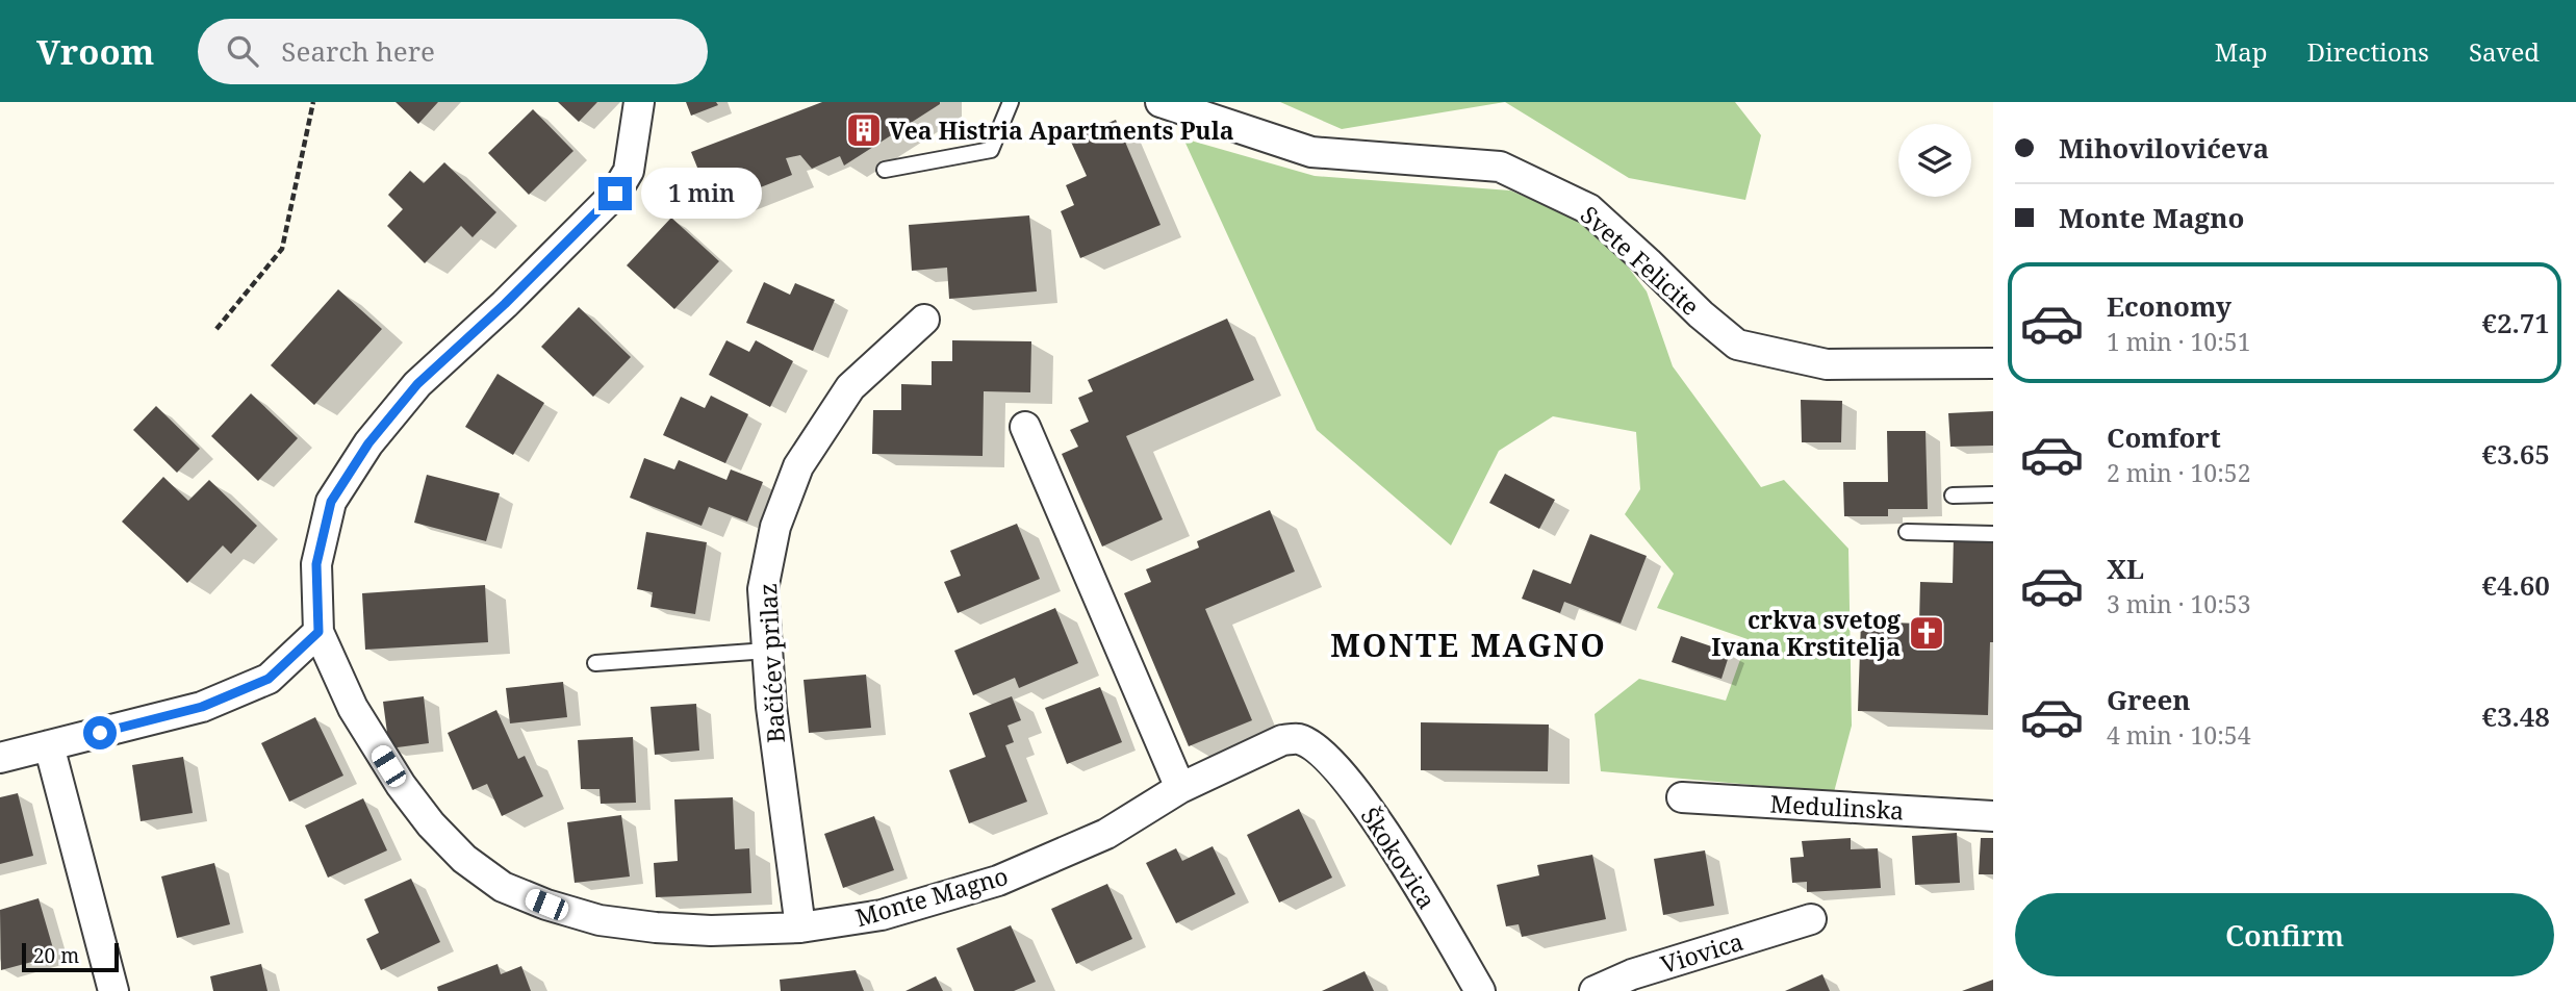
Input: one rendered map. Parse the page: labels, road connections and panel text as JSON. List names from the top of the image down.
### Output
{
  "streets": {
    "street": [
      "Svete Felicite",
      "Bačićev prilaz",
      "Medulinska",
      "Škokovica",
      "Monte Magno",
      "Viovica"
    ]
  },
  "crossings": [
    ["Bačićev prilaz", "Monte Magno"],
    ["Škokovica", "Monte Magno"]
  ],
  "districts": ["MONTE MAGNO"],
  "places": {
    "building": ["Vea Histria Apartments Pula"],
    "church": ["crkva svetog Ivana Krstitelja"]
  },
  "scale_bar": "20 m",
  "page": {
    "header": "Vroom",
    "search": "Search here",
    "nav": ["Map", "Directions", "Saved"],
    "banner": ["Mihovilovićeva", "Monte Magno"],
    "bubble": "1 min",
    "list": [
      {
        "name": "Economy",
        "note": "1 min · 10:51",
        "value": "€2.71"
      },
      {
        "name": "Comfort",
        "note": "2 min · 10:52",
        "value": "€3.65"
      },
      {
        "name": "XL",
        "note": "3 min · 10:53",
        "value": "€4.60"
      },
      {
        "name": "Green",
        "note": "4 min · 10:54",
        "value": "€3.48"
      }
    ],
    "buttons": "Confirm",
    "scale": "20 m"
  }
}
